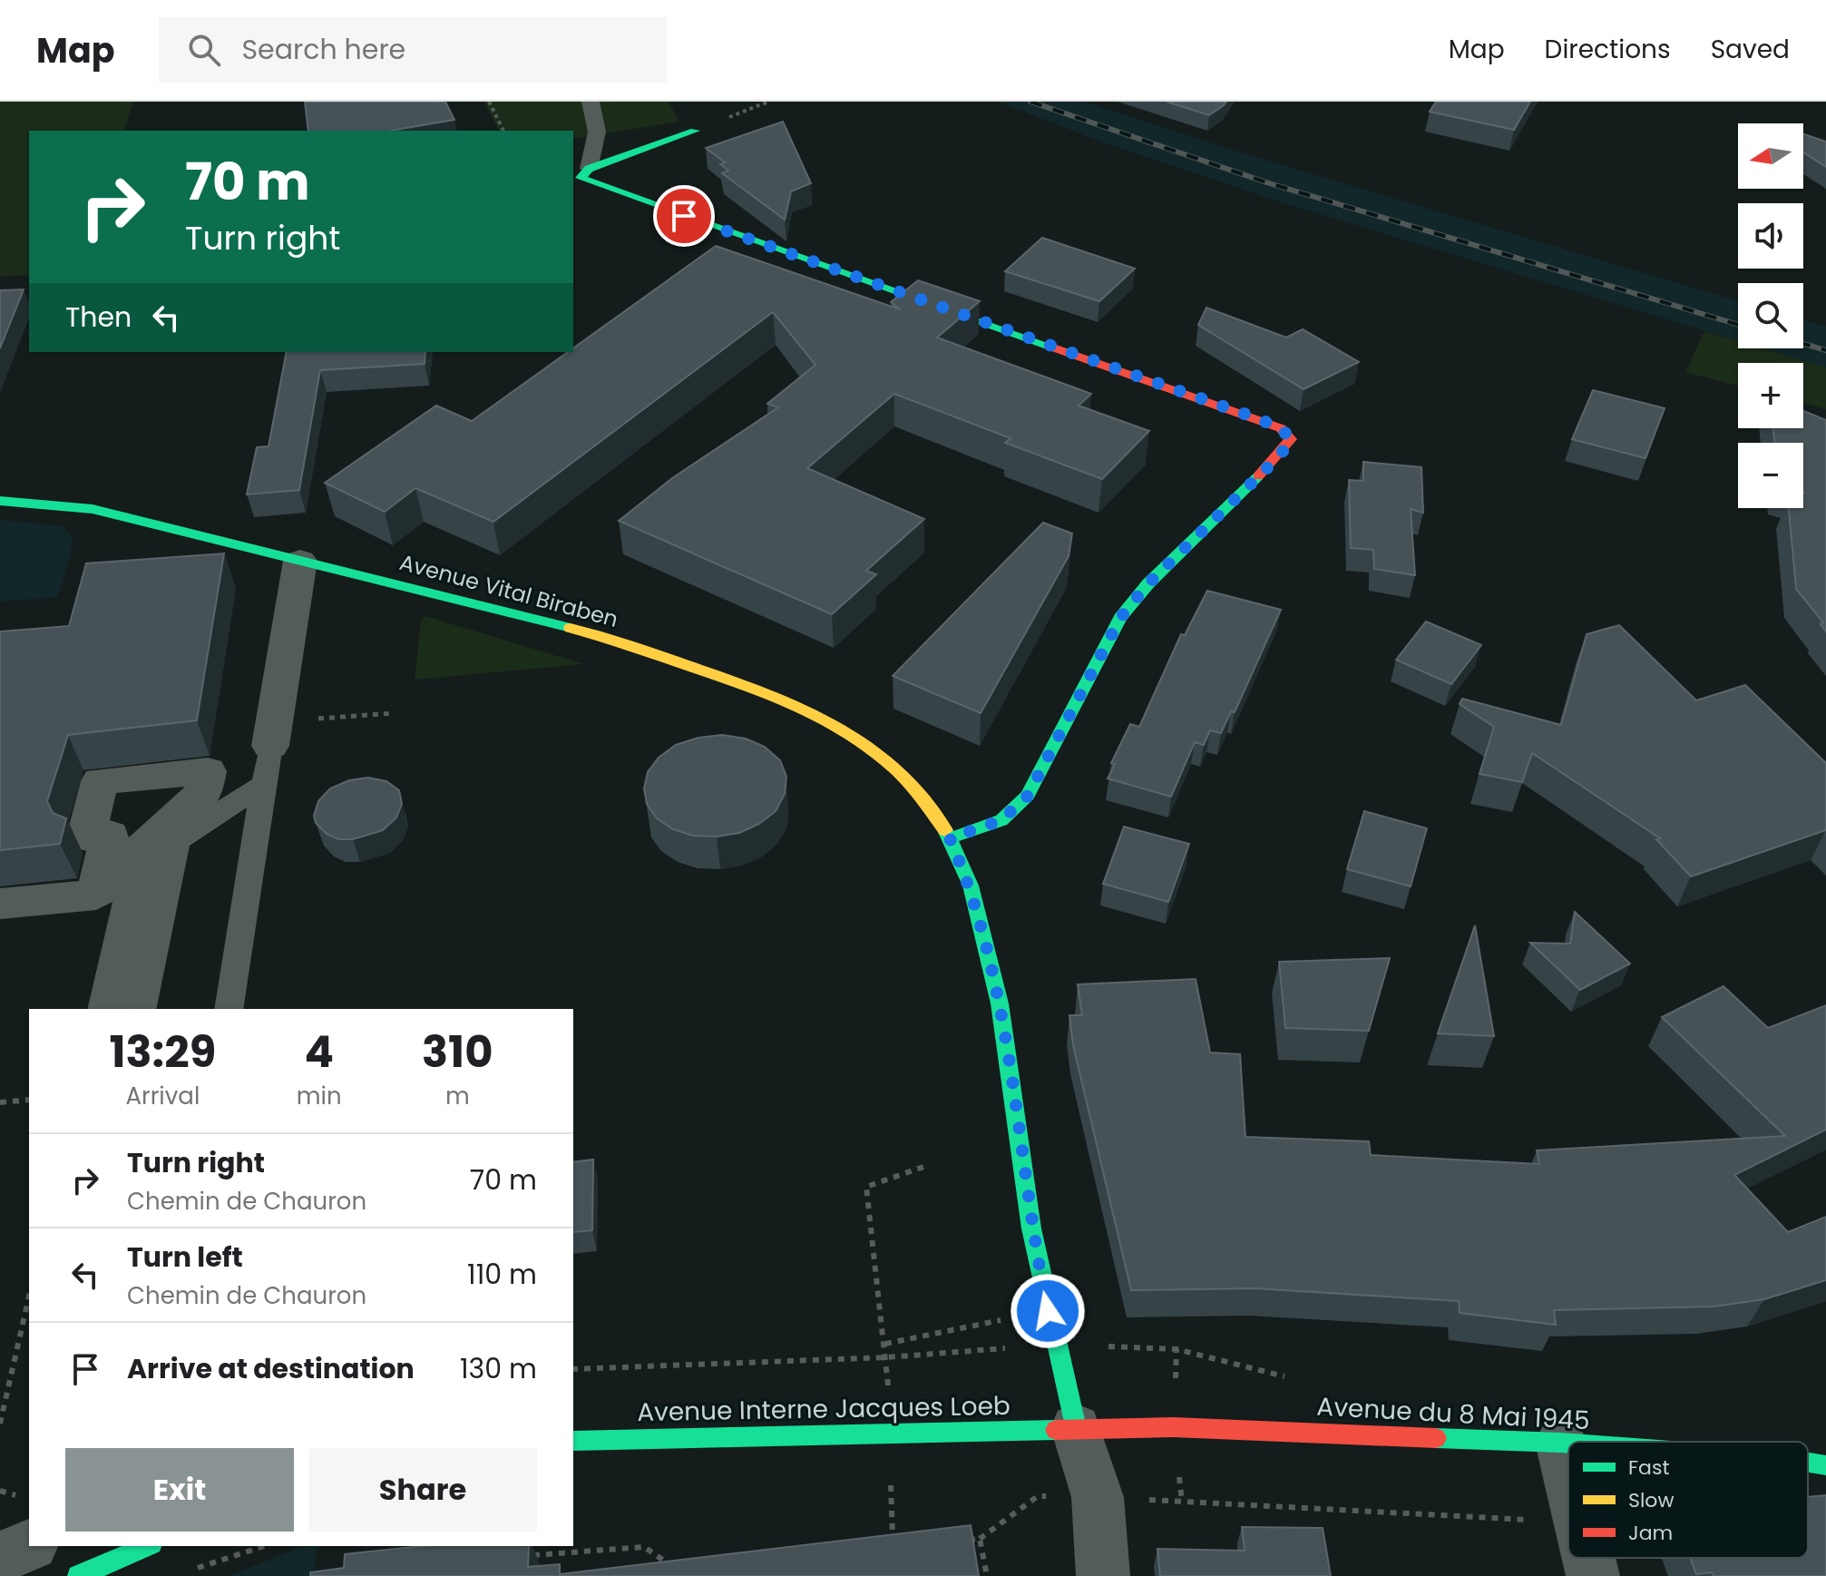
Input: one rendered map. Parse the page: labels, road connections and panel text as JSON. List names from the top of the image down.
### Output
{
  "streets": {
    "main road": ["Avenue Vital Biraben", "Avenue Interne Jacques Loeb", "Avenue du 8 Mai 1945"]
  },
  "crossings": [
    ["Avenue Vital Biraben", "Avenue Interne Jacques Loeb"],
    ["Avenue Vital Biraben", "Avenue du 8 Mai 1945"],
    ["Avenue Interne Jacques Loeb", "Avenue du 8 Mai 1945"]
  ],
  "legend": ["Fast", "Slow", "Jam"],
  "north": "left",
  "page": {
    "header": "Map",
    "search": "Search here",
    "nav": ["Map", "Directions", "Saved"],
    "map_buttons": ["+", "−"],
    "turn": ["70 m", "Turn right"],
    "then": "Then",
    "eta": [
      "13:29",
      "Arrival",
      "4",
      "min",
      "310",
      "m"
    ],
    "list": [
      {
        "name": "Turn right",
        "note": "Chemin de Chauron",
        "value": "70 m"
      },
      {
        "name": "Turn left",
        "note": "Chemin de Chauron",
        "value": "110 m"
      },
      {
        "name": "Arrive at destination",
        "value": "130 m"
      }
    ],
    "buttons": ["Exit", "Share"]
  }
}
